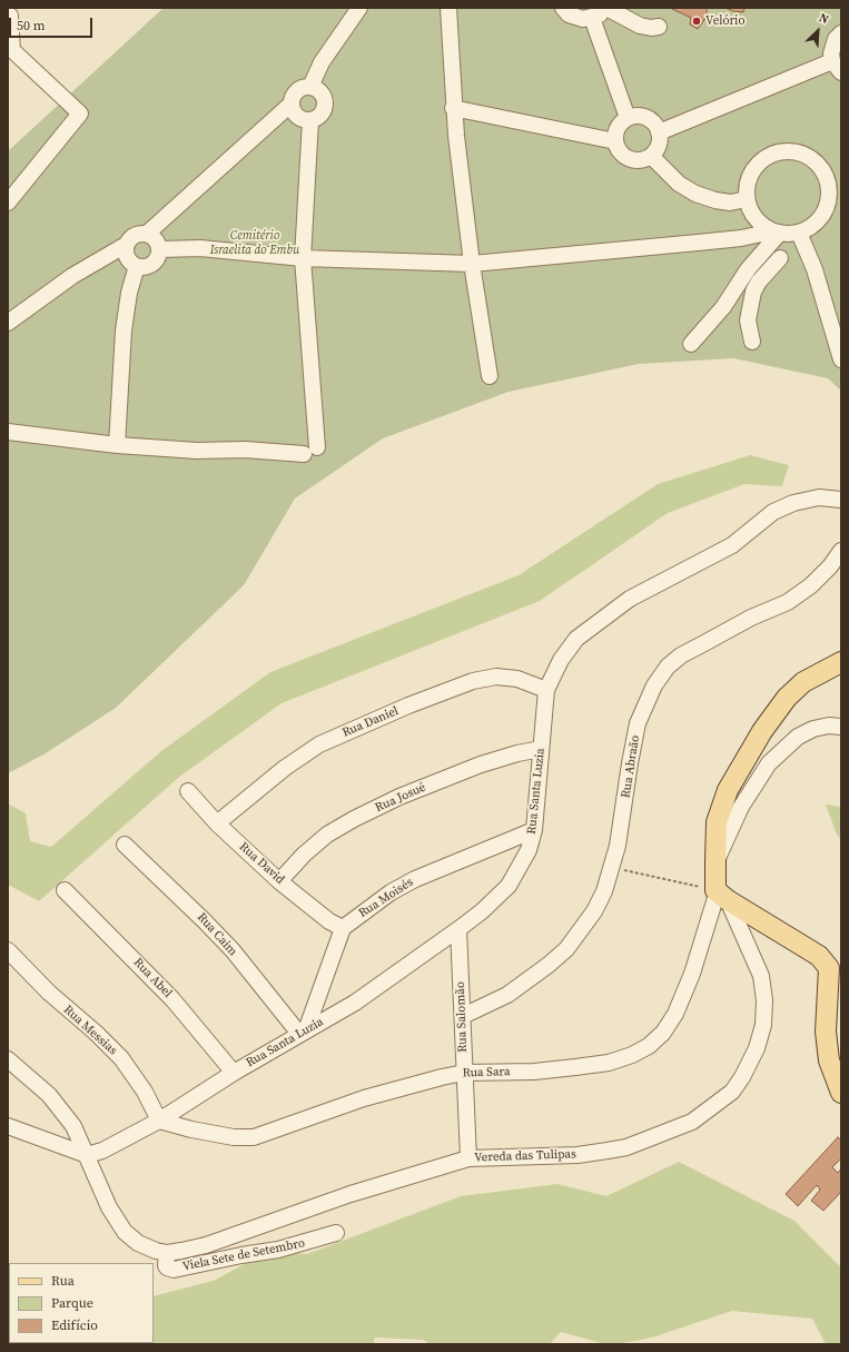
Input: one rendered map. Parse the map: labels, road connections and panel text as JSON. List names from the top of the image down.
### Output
{
  "streets": {
    "street": [
      "Rua Daniel",
      "Rua Abraão",
      "Rua Santa Luzia",
      "Rua Josué",
      "Rua David",
      "Rua Moisés",
      "Rua Caim",
      "Rua Abel",
      "Rua Salomão",
      "Rua Messias",
      "Rua Sara",
      "Vereda das Tulipas",
      "Viela Sete de Setembro"
    ]
  },
  "crossings": [
    ["Rua Daniel", "Rua Santa Luzia"],
    ["Rua Daniel", "Rua David"],
    ["Rua Abraão", "Rua Salomão"],
    ["Rua Santa Luzia", "Rua Josué"],
    ["Rua Santa Luzia", "Rua Moisés"],
    ["Rua Santa Luzia", "Rua Caim"],
    ["Rua Santa Luzia", "Rua Abel"],
    ["Rua Santa Luzia", "Rua Salomão"],
    ["Rua Santa Luzia", "Rua Messias"],
    ["Rua Santa Luzia", "Rua Sara"],
    ["Rua Josué", "Rua David"],
    ["Rua David", "Rua Moisés"],
    ["Rua Salomão", "Rua Sara"],
    ["Rua Salomão", "Vereda das Tulipas"],
    ["Rua Messias", "Rua Sara"],
    ["Rua Sara", "Vereda das Tulipas"],
    ["Vereda das Tulipas", "Viela Sete de Setembro"]
  ],
  "parks": ["Cemitério Israelita do Embu"],
  "places": ["Velório"],
  "legend": ["Rua", "Parque", "Edifício"],
  "scale_bar": "50 m",
  "north": "top right"
}
